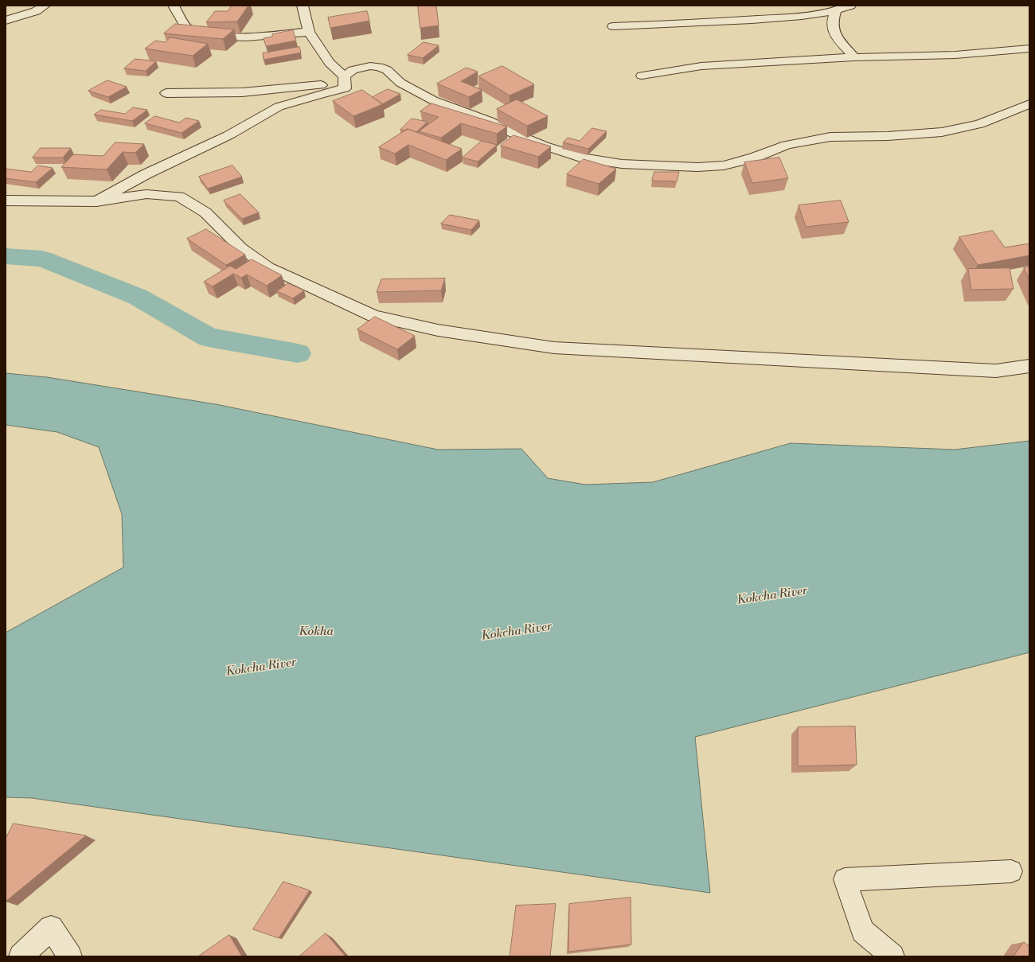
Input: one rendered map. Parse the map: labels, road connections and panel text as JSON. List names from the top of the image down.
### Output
{
  "water": ["Kokcha River", "Kokha"]
}
